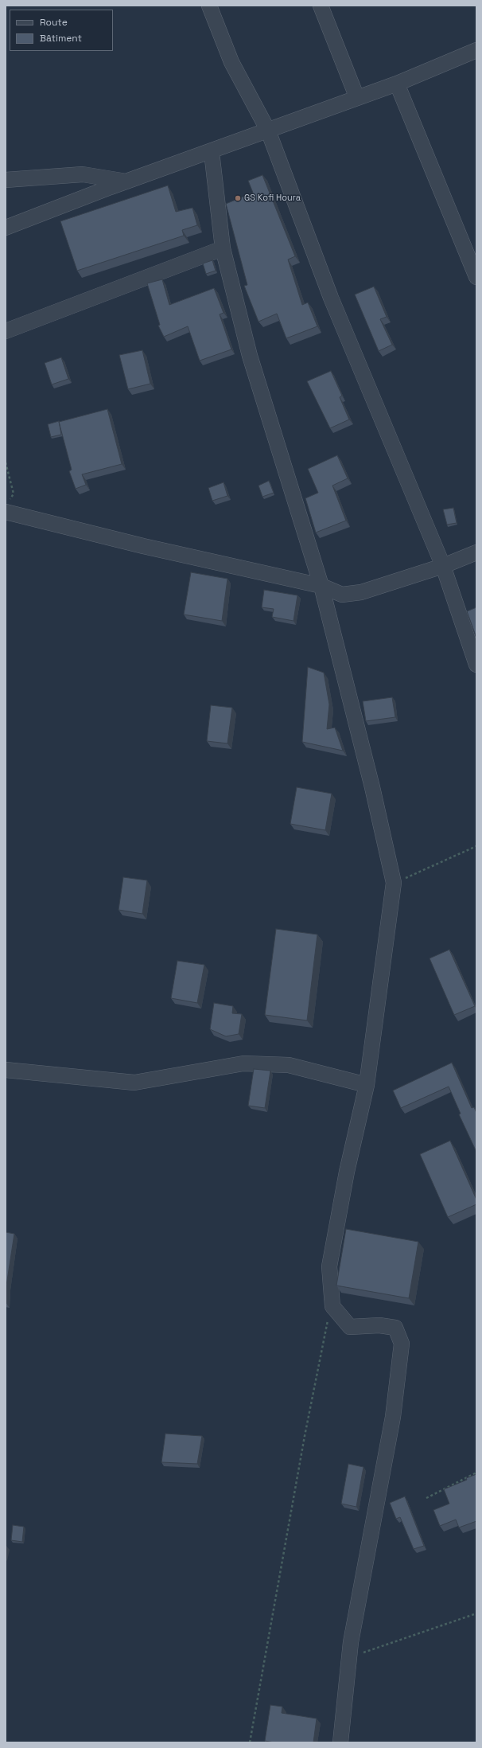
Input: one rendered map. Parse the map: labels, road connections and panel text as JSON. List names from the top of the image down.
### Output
{
  "places": ["GS Kofi Houra"],
  "legend": ["Route", "Bâtiment"]
}
